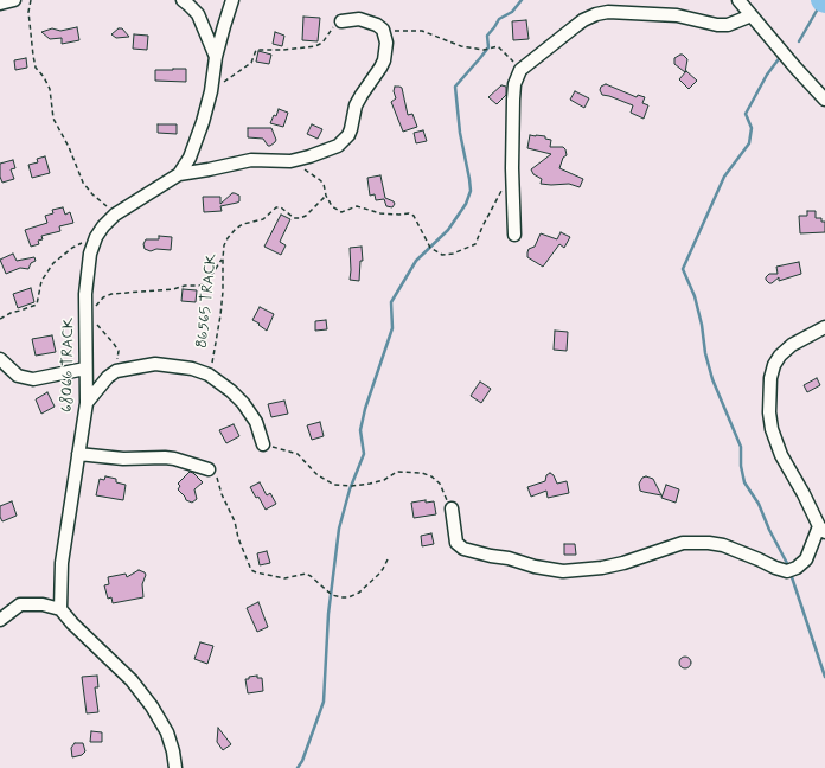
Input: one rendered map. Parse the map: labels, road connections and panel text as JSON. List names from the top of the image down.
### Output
{
  "streets": {
    "street": ["68066 TRACK"],
    "path": ["86565 TRACK"]
  }
}
